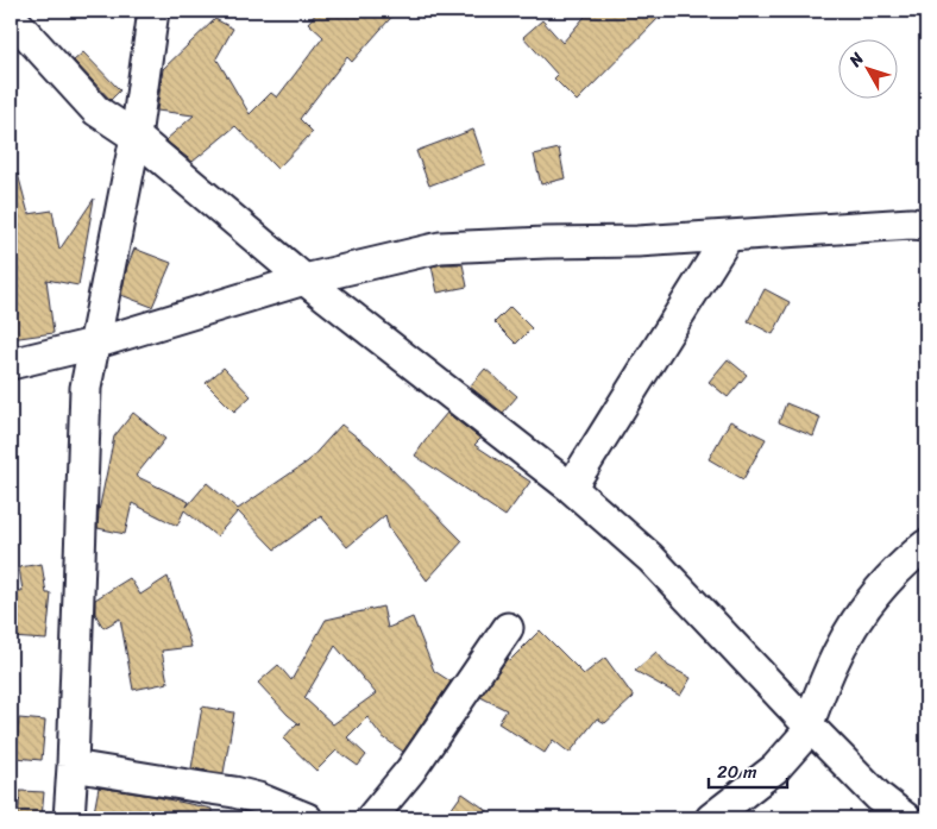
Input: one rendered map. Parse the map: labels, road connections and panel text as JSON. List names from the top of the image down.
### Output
{
  "scale_bar": "20 m",
  "north": "top left"
}
